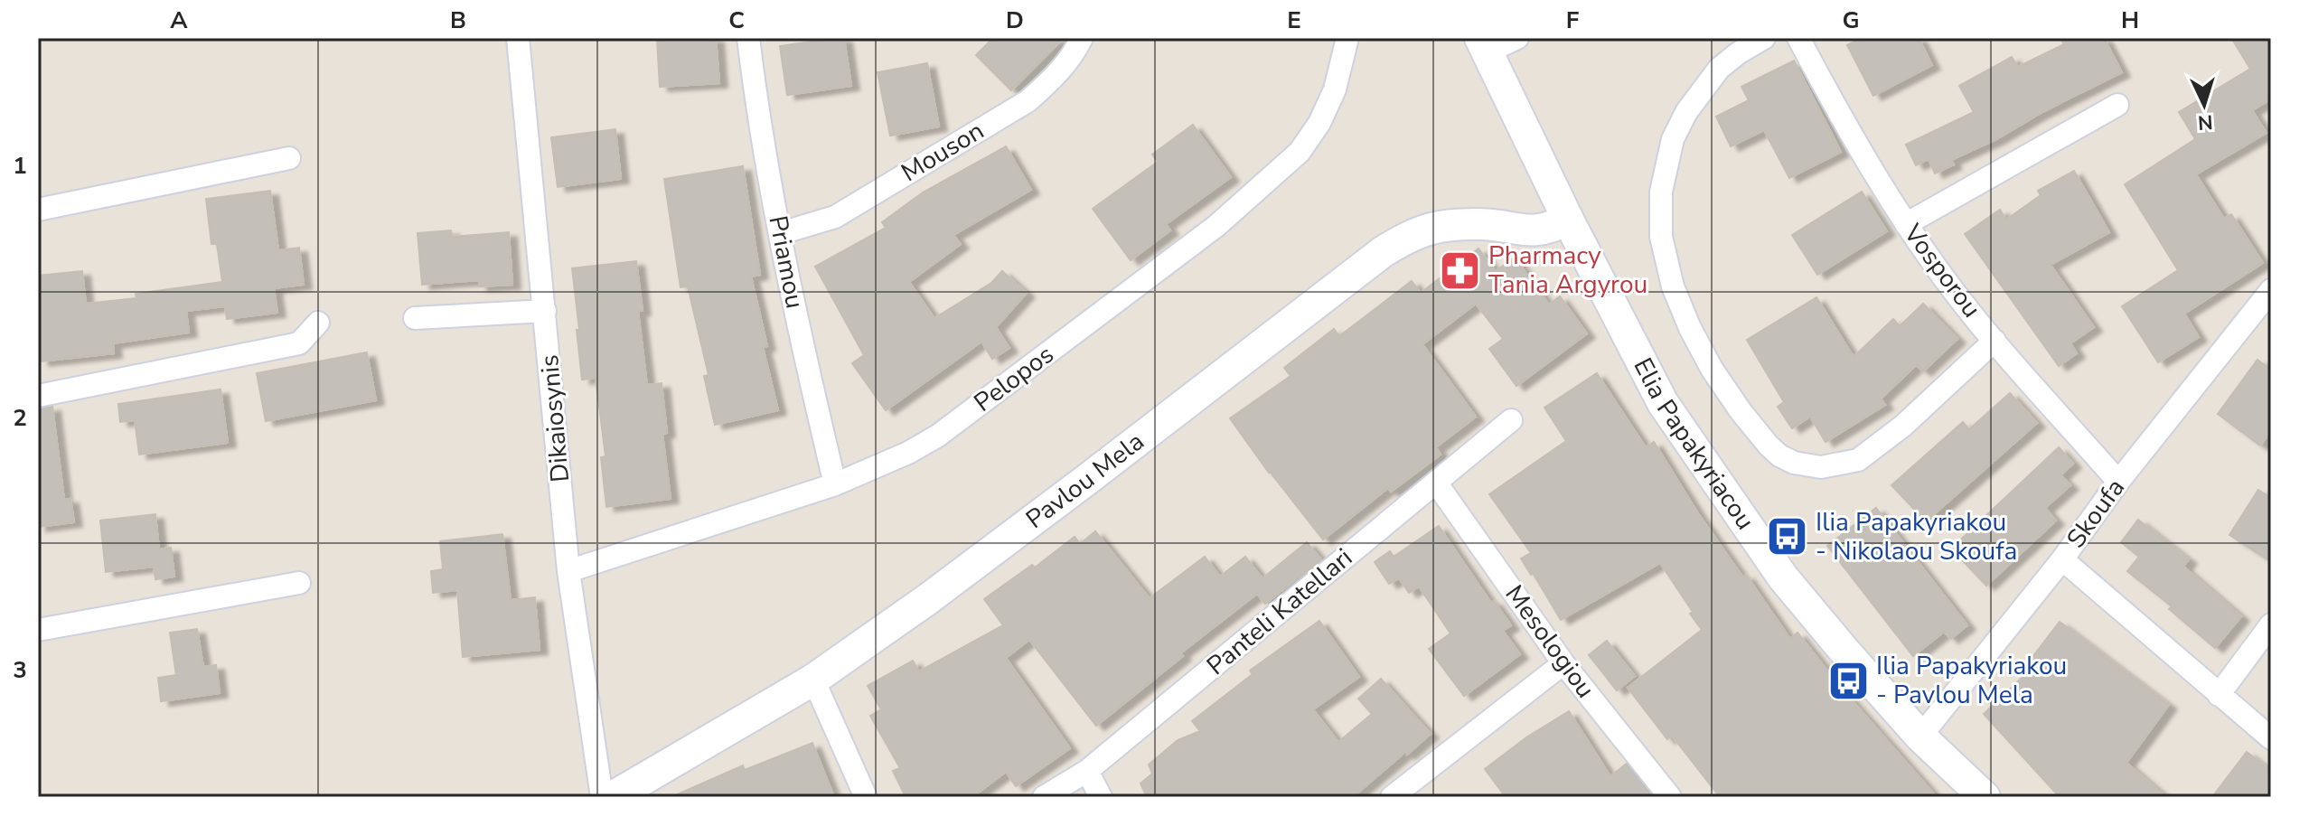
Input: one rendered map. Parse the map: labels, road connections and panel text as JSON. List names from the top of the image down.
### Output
{
  "streets": {
    "street": [
      "Mouson",
      "Priamou",
      "Vosporou",
      "Pelopos",
      "Dikaiosynis",
      "Elia Papakyriacou",
      "Pavlou Mela",
      "Skoufa",
      "Panteli Katellari",
      "Mesologiou"
    ]
  },
  "crossings": [
    ["Mouson", "Priamou"],
    ["Priamou", "Pelopos"],
    ["Vosporou", "Skoufa"],
    ["Pelopos", "Dikaiosynis"],
    ["Elia Papakyriacou", "Pavlou Mela"],
    ["Elia Papakyriacou", "Skoufa"],
    ["Panteli Katellari", "Mesologiou"]
  ],
  "places": {
    "pharmacy": ["Pharmacy Tania Argyrou"],
    "bus stop": ["Ilia Papakyriakou - Nikolaou Skoufa", "Ilia Papakyriakou - Pavlou Mela"]
  },
  "north": "bottom",
  "grid": {
    "columns": [
      "A",
      "B",
      "C",
      "D",
      "E",
      "F",
      "G",
      "H"
    ],
    "rows": ["1", "2", "3"]
  }
}
